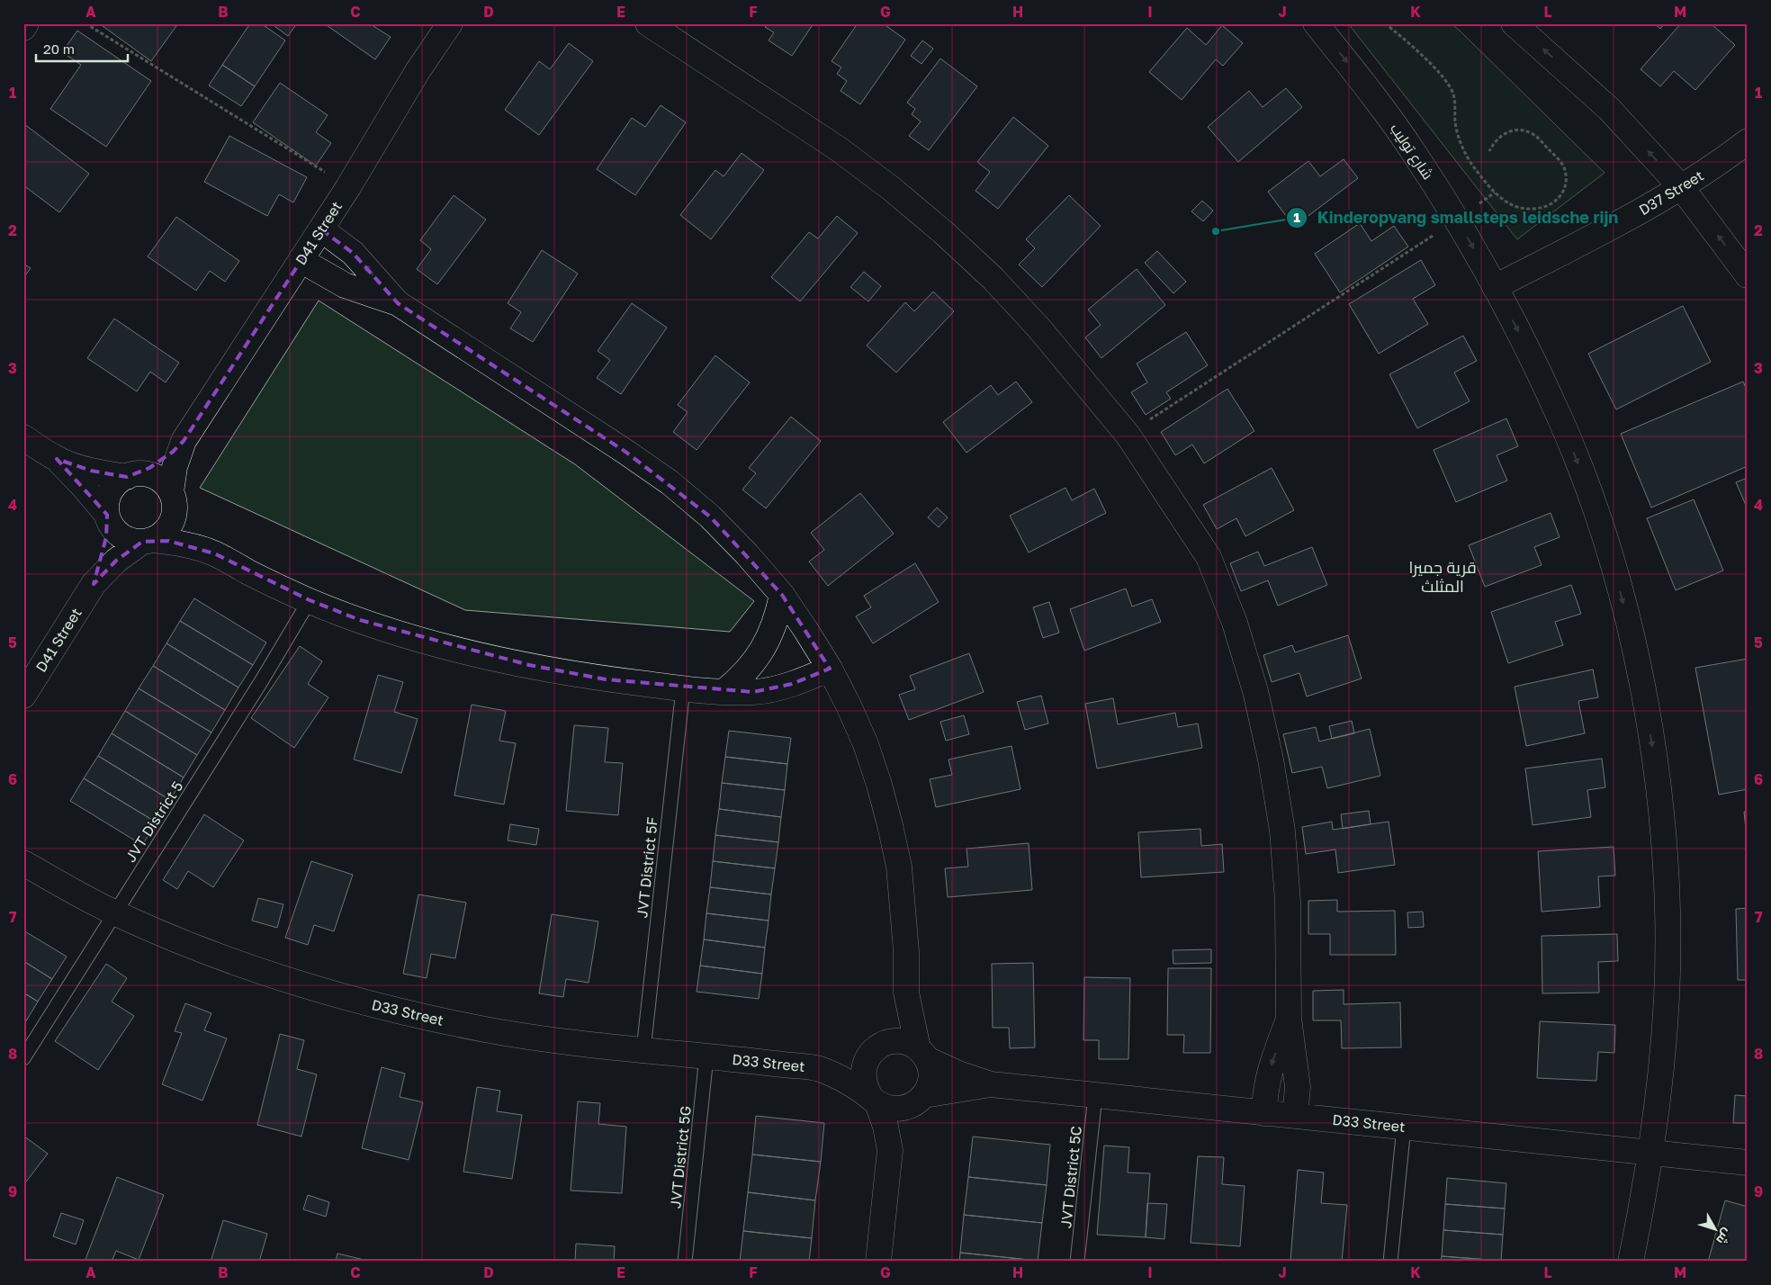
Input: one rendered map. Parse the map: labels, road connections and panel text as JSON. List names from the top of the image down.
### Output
{
  "streets": {
    "street": [
      "شارع توليب",
      "D37 Street",
      "D41 Street",
      "D33 Street"
    ],
    "lane": [
      "JVT District 5",
      "JVT District 5F",
      "JVT District 5G",
      "JVT District 5C"
    ]
  },
  "crossings": [
    ["شارع توليب", "D37 Street"],
    ["شارع توليب", "D33 Street"],
    ["JVT District 5", "D33 Street"],
    ["JVT District 5F", "D33 Street"],
    ["D33 Street", "JVT District 5G"],
    ["D33 Street", "JVT District 5C"]
  ],
  "one_way": ["شارع توليب"],
  "districts": ["قرية جميرا المثلث"],
  "places": ["Kinderopvang smallsteps leidsche rijn"],
  "scale_bar": "20 m",
  "north": "bottom right",
  "grid": {
    "columns": [
      "A",
      "B",
      "C",
      "D",
      "E",
      "F",
      "G",
      "H",
      "I",
      "J",
      "K",
      "L",
      "M"
    ],
    "rows": [
      "1",
      "2",
      "3",
      "4",
      "5",
      "6",
      "7",
      "8",
      "9"
    ]
  }
}
